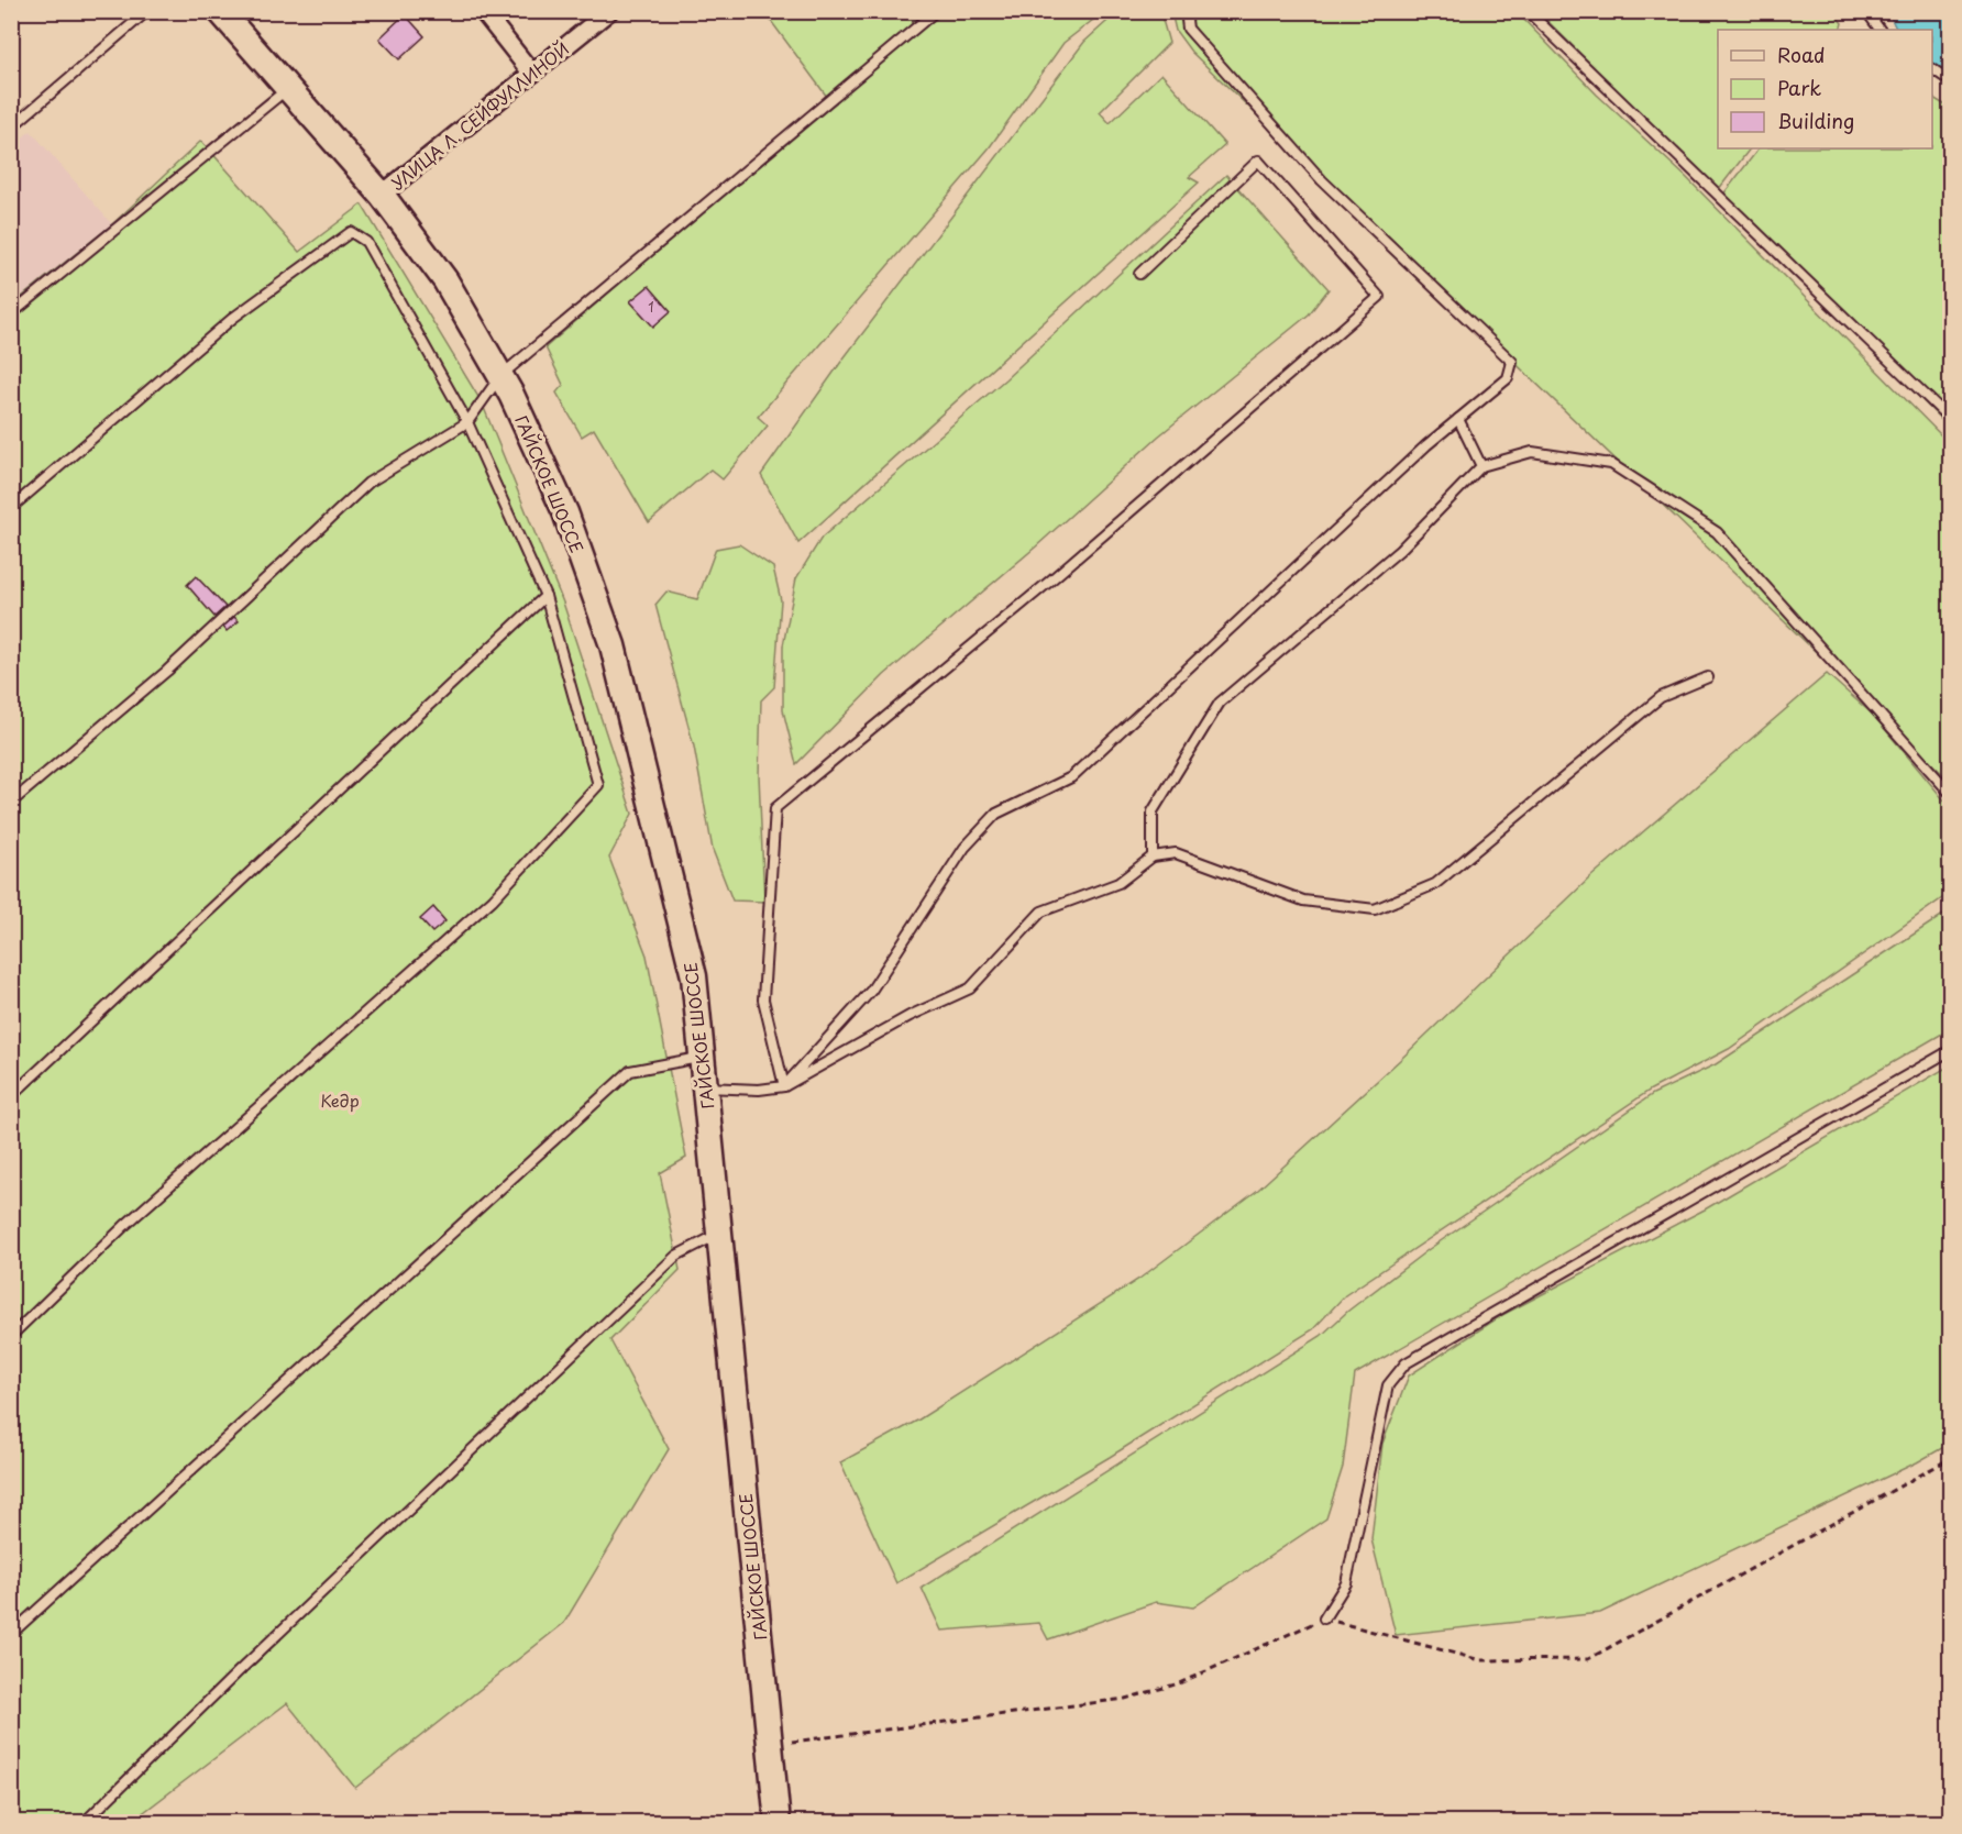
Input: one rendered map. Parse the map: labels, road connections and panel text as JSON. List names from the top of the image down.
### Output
{
  "streets": {
    "main road": ["ГАЙСКОЕ ШОССЕ"],
    "street": ["УЛИЦА Л. СЕЙФУЛЛИНОЙ"]
  },
  "crossings": [
    ["УЛИЦА Л. СЕЙФУЛЛИНОЙ", "ГАЙСКОЕ ШОССЕ"]
  ],
  "parks": ["Кедр"],
  "house_numbers": ["1"],
  "legend": ["Road", "Park", "Building"]
}
